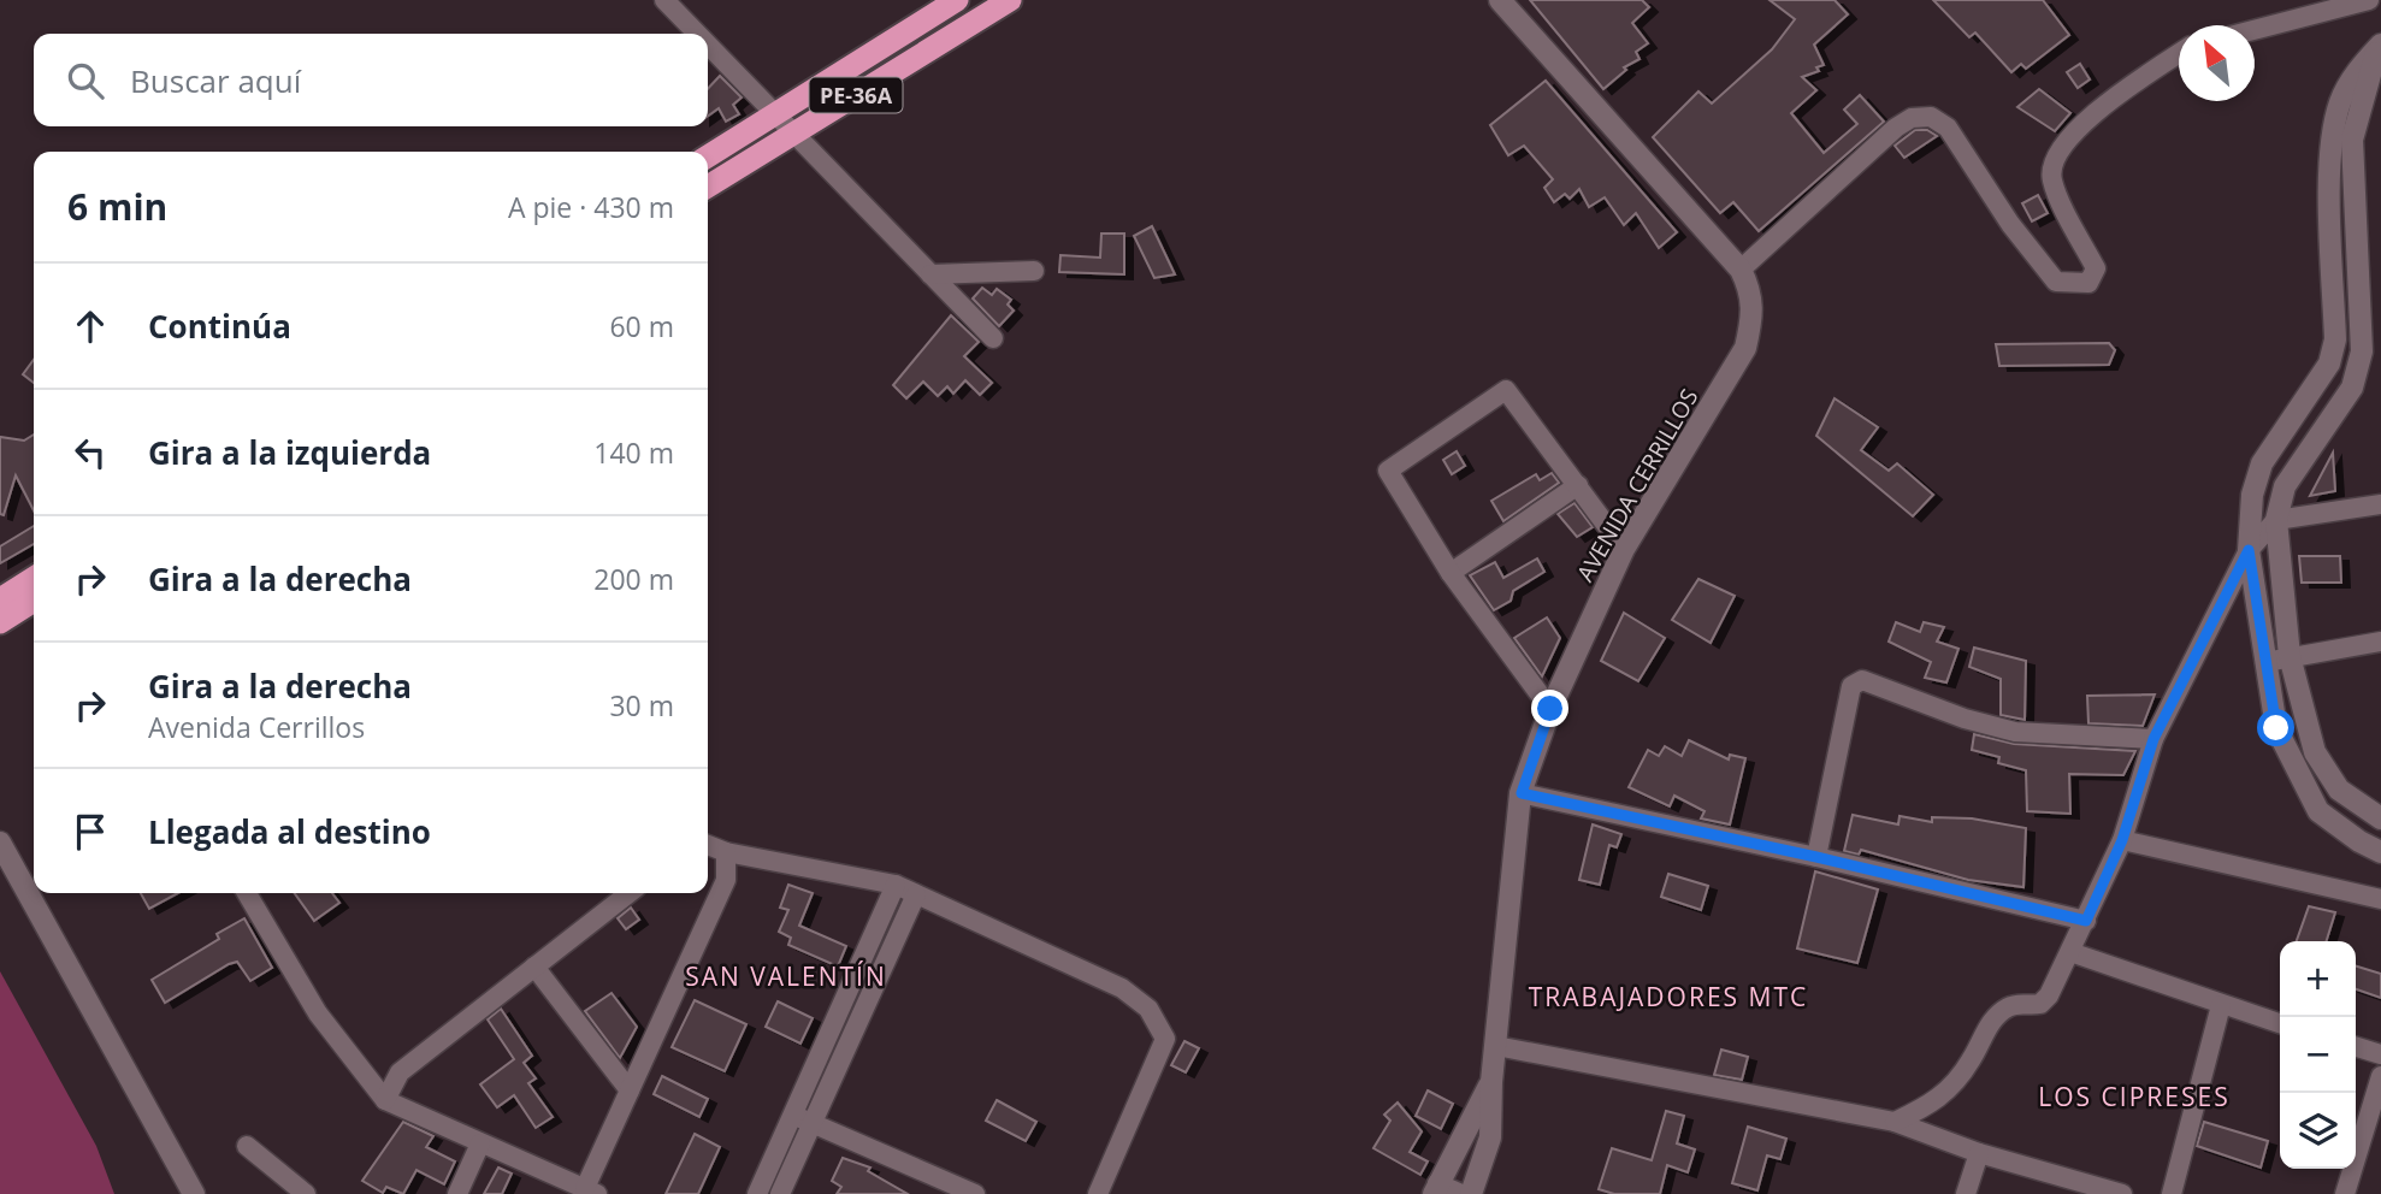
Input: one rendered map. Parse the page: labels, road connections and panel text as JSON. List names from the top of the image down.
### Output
{
  "streets": {
    "highway": ["PE-36A"],
    "street": ["AVENIDA CERRILLOS"]
  },
  "districts": ["SAN VALENTÍN", "TRABAJADORES MTC", "LOS CIPRESES"],
  "north": "top left",
  "page": {
    "search": "Buscar aquí",
    "heading": ["6 min", "A pie · 430 m"],
    "list": [
      ["Continúa", "60 m"],
      ["Gira a la izquierda", "140 m"],
      ["Gira a la derecha", "200 m"],
      ["Gira a la derecha", "Avenida Cerrillos", "30 m"],
      "Llegada al destino"
    ],
    "map_buttons": ["+", "−"]
  }
}
